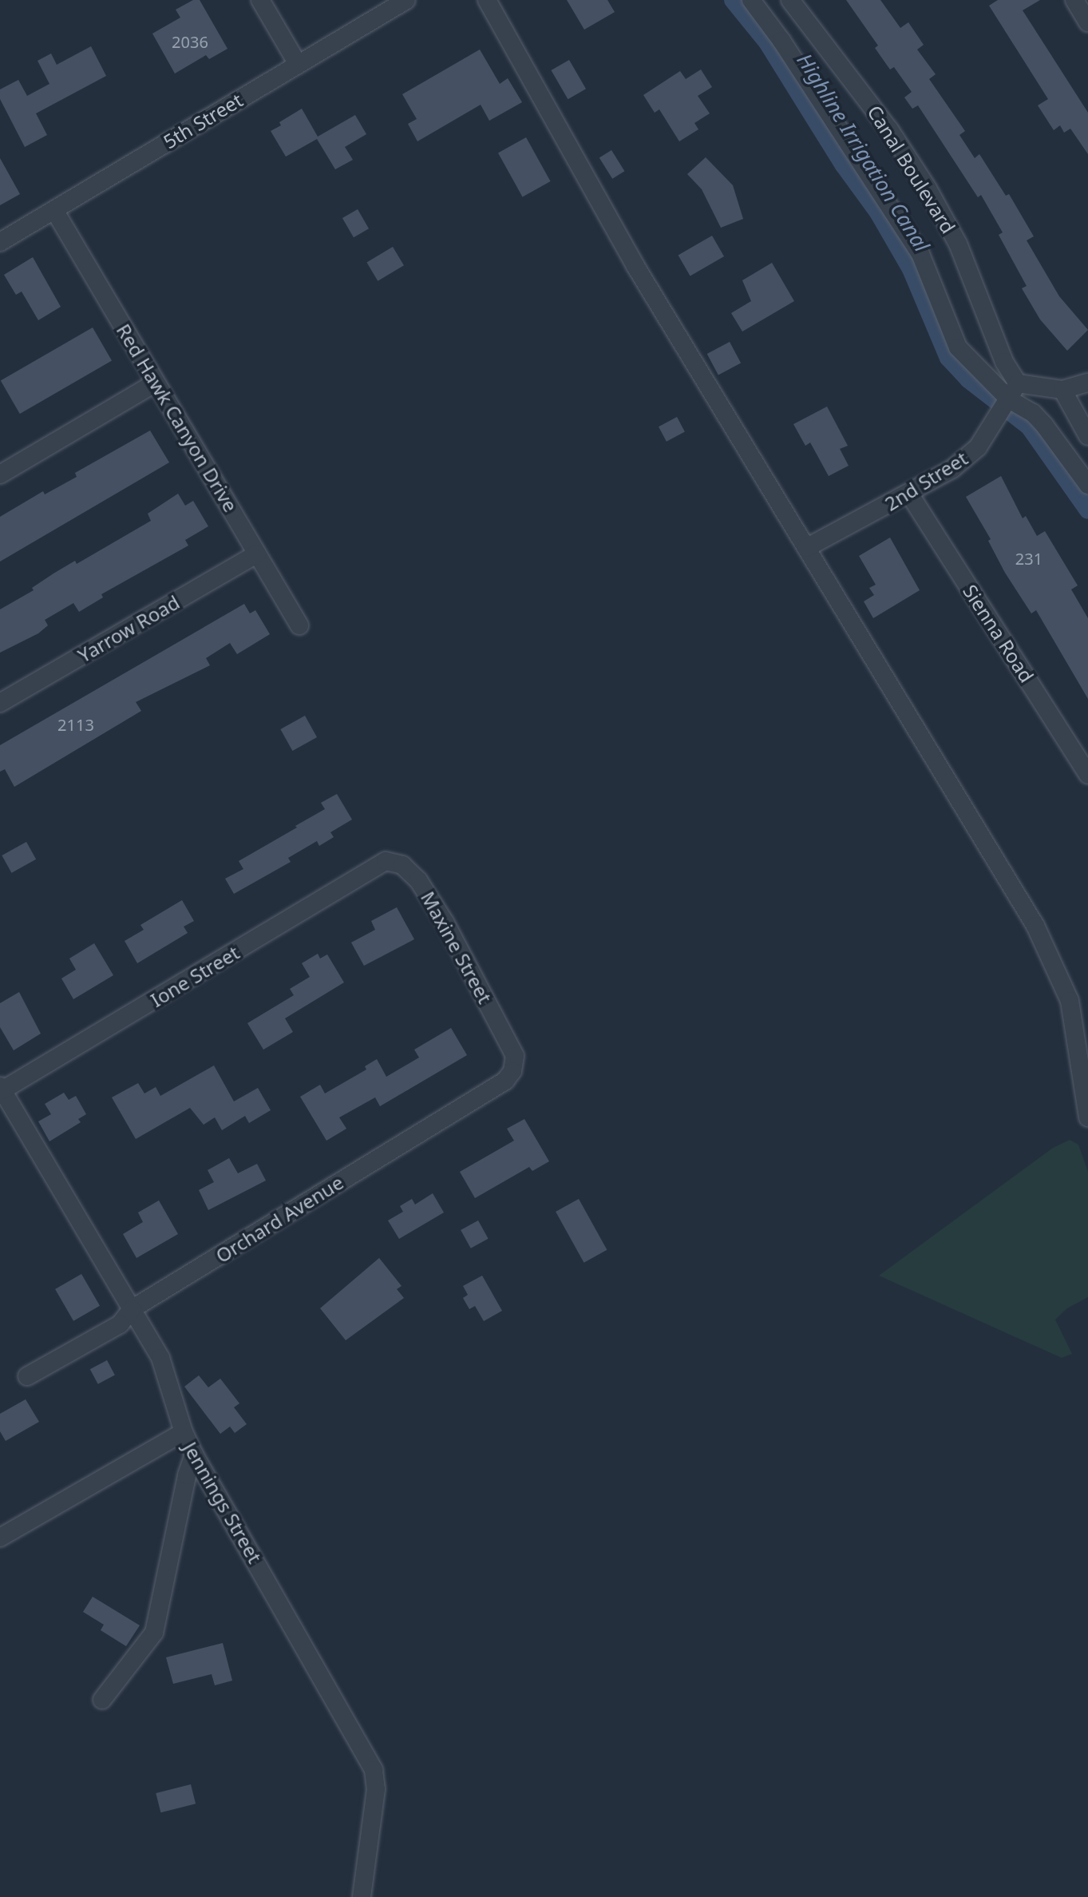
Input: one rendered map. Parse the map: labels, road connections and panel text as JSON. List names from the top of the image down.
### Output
{
  "streets": {
    "street": [
      "5th Street",
      "Canal Boulevard",
      "Red Hawk Canyon Drive",
      "2nd Street",
      "Yarrow Road",
      "Sienna Road",
      "Maxine Street",
      "Ione Street",
      "Orchard Avenue",
      "Jennings Street"
    ]
  },
  "crossings": [
    ["5th Street", "Red Hawk Canyon Drive"],
    ["Canal Boulevard", "2nd Street"],
    ["Red Hawk Canyon Drive", "Yarrow Road"],
    ["2nd Street", "Sienna Road"],
    ["Maxine Street", "Ione Street"],
    ["Maxine Street", "Orchard Avenue"],
    ["Ione Street", "Jennings Street"],
    ["Orchard Avenue", "Jennings Street"]
  ],
  "water": ["Highline Irrigation Canal"],
  "house_numbers": ["2036", "231", "2113"]
}
